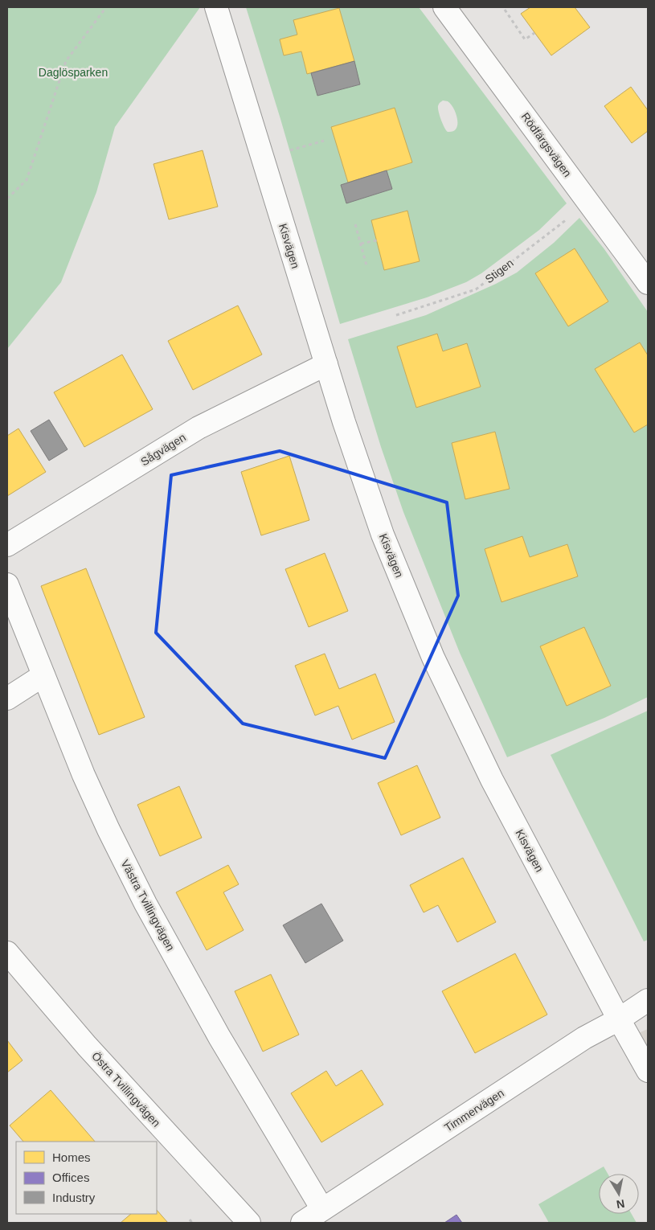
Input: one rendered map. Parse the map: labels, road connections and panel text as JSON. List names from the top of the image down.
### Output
{
  "streets": {
    "street": [
      "Rödfärgsvägen",
      "Kisvägen",
      "Sågvägen",
      "Västra Tvillingvägen",
      "Östra Tvillingvägen",
      "Timmervägen"
    ],
    "path": ["Stigen"]
  },
  "crossings": [
    ["Rödfärgsvägen", "Stigen"],
    ["Kisvägen", "Sågvägen"],
    ["Kisvägen", "Timmervägen"],
    ["Västra Tvillingvägen", "Timmervägen"]
  ],
  "parks": ["Daglösparken"],
  "legend": ["Homes", "Offices", "Industry"],
  "north": "bottom"
}
